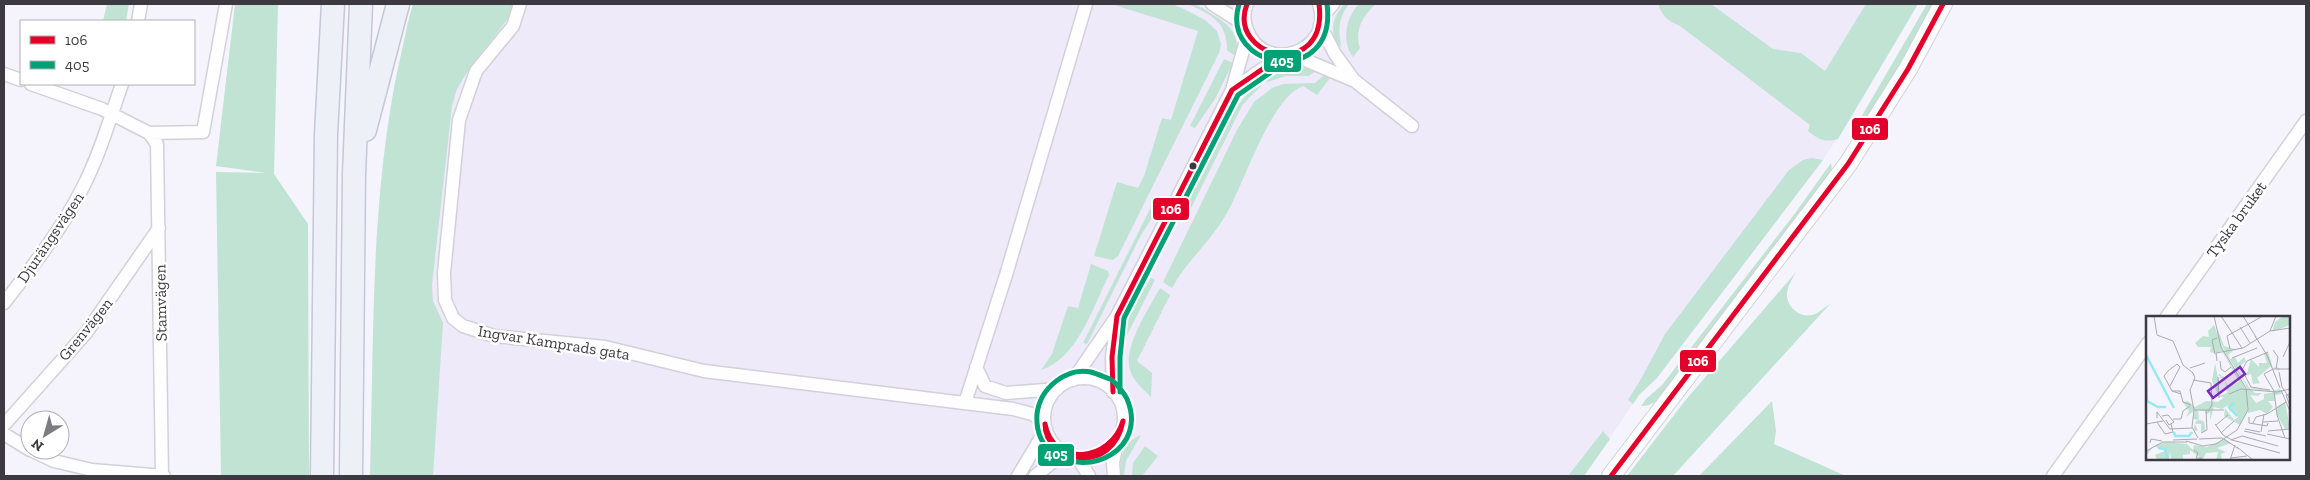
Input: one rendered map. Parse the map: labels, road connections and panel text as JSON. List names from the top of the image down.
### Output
{
  "streets": {
    "street": [
      "Tyska bruket",
      "Djurängsvägen",
      "Stamvägen",
      "Grenvägen",
      "Ingvar Kamprads gata"
    ]
  },
  "crossings": [
    ["Stamvägen", "Grenvägen"]
  ],
  "lines": ["transit line 106", "transit line 405"],
  "legend": ["106", "405"],
  "north": "bottom left"
}
